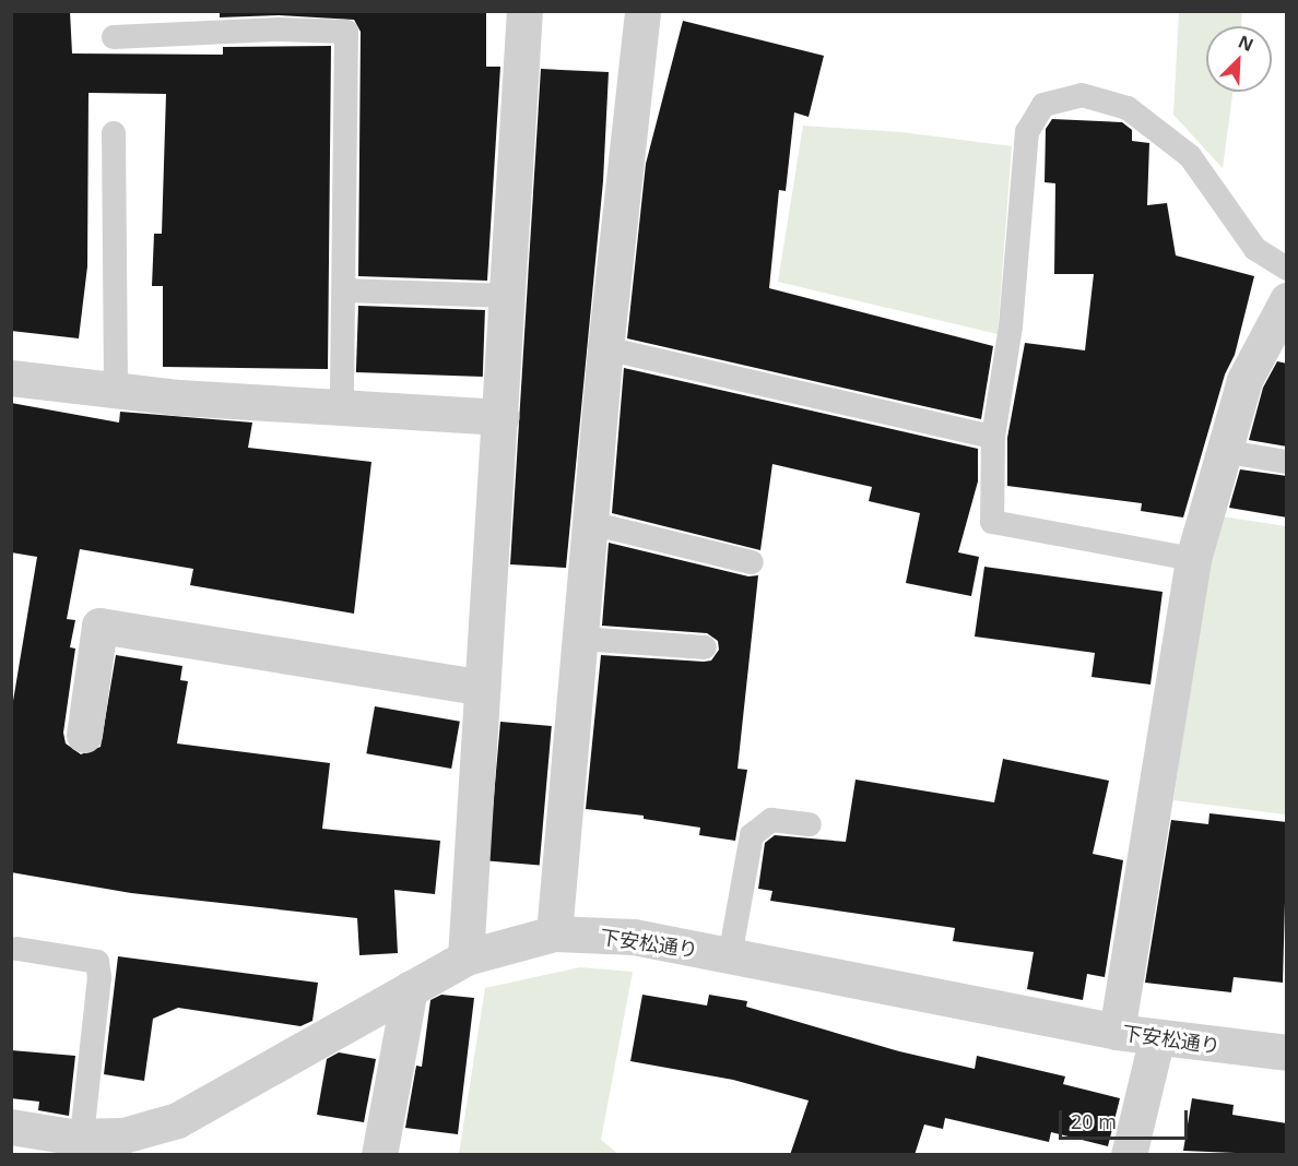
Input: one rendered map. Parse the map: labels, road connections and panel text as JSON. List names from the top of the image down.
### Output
{
  "streets": {
    "street": ["下安松通り"]
  },
  "scale_bar": "20 m",
  "north": "top right"
}
